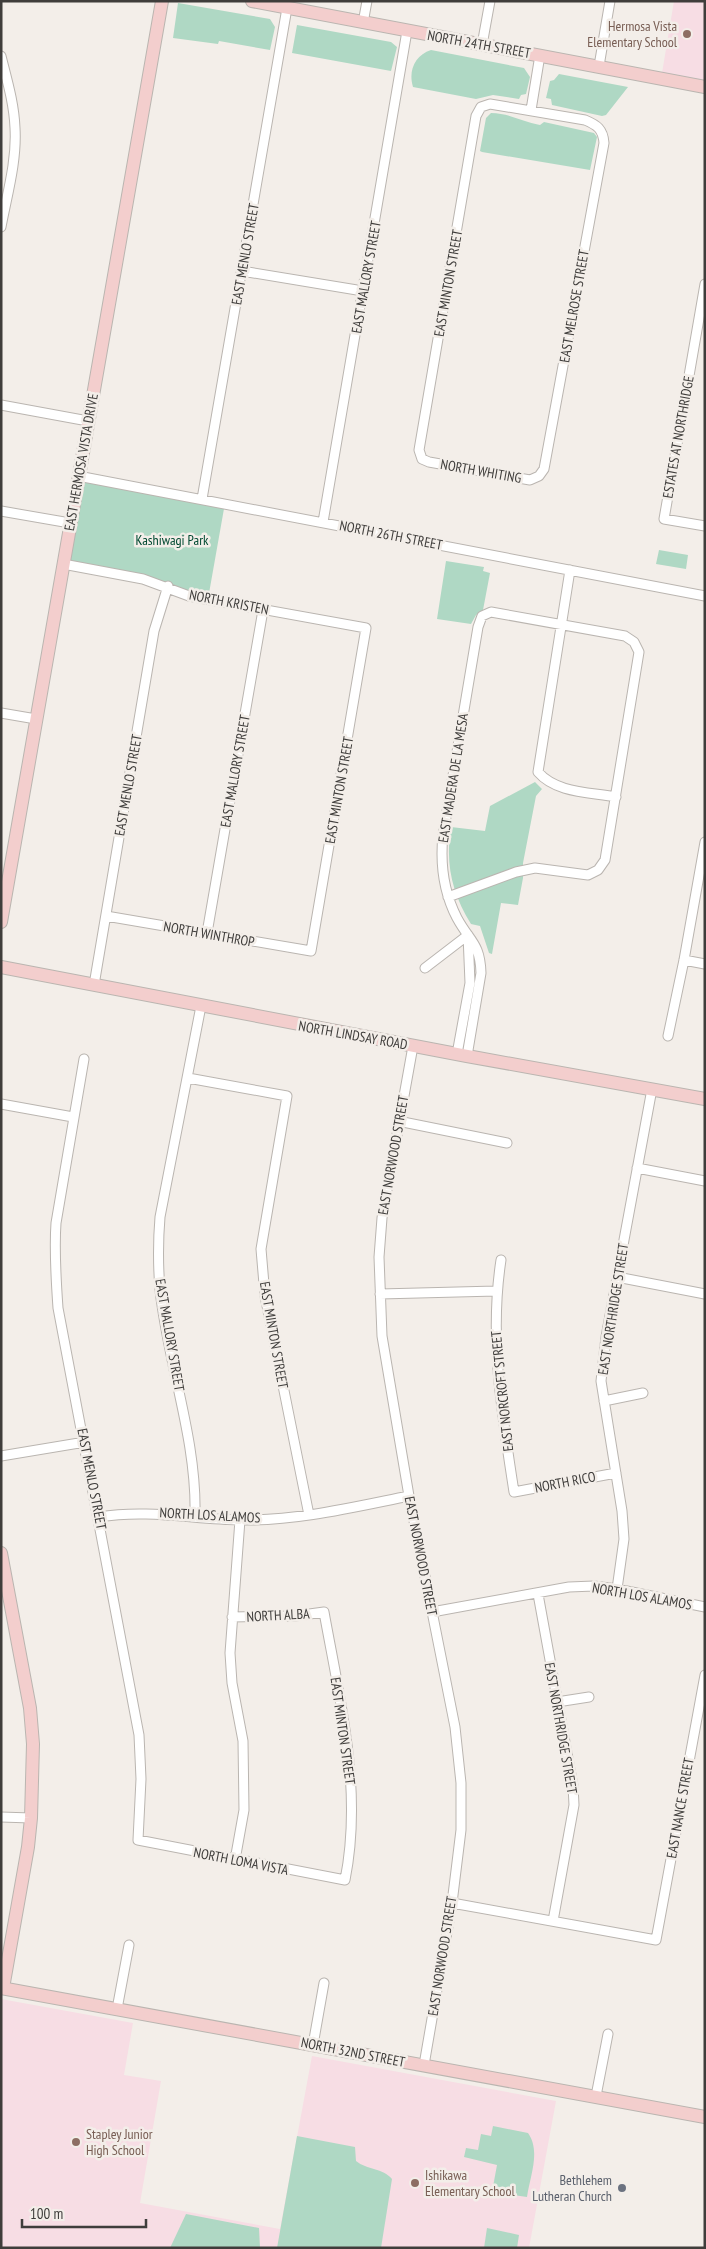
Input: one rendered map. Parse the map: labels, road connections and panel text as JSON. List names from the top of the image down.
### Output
{
  "streets": {
    "street": [
      "NORTH 24TH STREET",
      "EAST MENLO STREET",
      "EAST MALLORY STREET",
      "EAST MINTON STREET",
      "EAST MELROSE STREET",
      "ESTATES AT NORTHRIDGE",
      "EAST HERMOSA VISTA DRIVE",
      "NORTH WHITING",
      "NORTH 26TH STREET",
      "NORTH KRISTEN",
      "EAST MADERA DE LA MESA",
      "NORTH WINTHROP",
      "NORTH LINDSAY ROAD",
      "EAST NORWOOD STREET",
      "EAST NORTHRIDGE STREET",
      "EAST NORCROFT STREET",
      "NORTH RICO",
      "NORTH LOS ALAMOS",
      "NORTH ALBA",
      "EAST NANCE STREET",
      "NORTH LOMA VISTA",
      "NORTH 32ND STREET"
    ]
  },
  "crossings": [
    ["NORTH 24TH STREET", "EAST MENLO STREET"],
    ["NORTH 24TH STREET", "EAST MALLORY STREET"],
    ["EAST MENLO STREET", "NORTH 26TH STREET"],
    ["EAST MENLO STREET", "NORTH KRISTEN"],
    ["EAST MENLO STREET", "NORTH WINTHROP"],
    ["EAST MENLO STREET", "NORTH LINDSAY ROAD"],
    ["EAST MENLO STREET", "NORTH LOS ALAMOS"],
    ["EAST MENLO STREET", "NORTH LOMA VISTA"],
    ["EAST MALLORY STREET", "EAST MINTON STREET"],
    ["EAST MALLORY STREET", "NORTH 26TH STREET"],
    ["EAST MALLORY STREET", "NORTH KRISTEN"],
    ["EAST MALLORY STREET", "NORTH WINTHROP"],
    ["EAST MALLORY STREET", "NORTH LINDSAY ROAD"],
    ["EAST MALLORY STREET", "NORTH LOS ALAMOS"],
    ["EAST MINTON STREET", "EAST MELROSE STREET"],
    ["EAST MINTON STREET", "NORTH WHITING"],
    ["EAST MINTON STREET", "NORTH KRISTEN"],
    ["EAST MINTON STREET", "NORTH WINTHROP"],
    ["EAST MINTON STREET", "NORTH LOS ALAMOS"],
    ["EAST MINTON STREET", "NORTH ALBA"],
    ["EAST MINTON STREET", "NORTH LOMA VISTA"],
    ["EAST MELROSE STREET", "NORTH WHITING"],
    ["EAST HERMOSA VISTA DRIVE", "NORTH 26TH STREET"],
    ["EAST HERMOSA VISTA DRIVE", "NORTH KRISTEN"],
    ["EAST MADERA DE LA MESA", "NORTH LINDSAY ROAD"],
    ["NORTH LINDSAY ROAD", "EAST NORWOOD STREET"],
    ["NORTH LINDSAY ROAD", "EAST NORTHRIDGE STREET"],
    ["EAST NORWOOD STREET", "NORTH LOS ALAMOS"],
    ["EAST NORWOOD STREET", "NORTH 32ND STREET"],
    ["EAST NORTHRIDGE STREET", "NORTH RICO"],
    ["EAST NORTHRIDGE STREET", "NORTH LOS ALAMOS"],
    ["EAST NORTHRIDGE STREET", "EAST NANCE STREET"],
    ["EAST NORCROFT STREET", "NORTH RICO"]
  ],
  "parks": ["Kashiwagi Park"],
  "places": [
    "Hermosa Vista Elementary School",
    "Stapley Junior High School",
    "Ishikawa Elementary School",
    "Bethlehem Lutheran Church"
  ],
  "scale_bar": "100 m"
}
